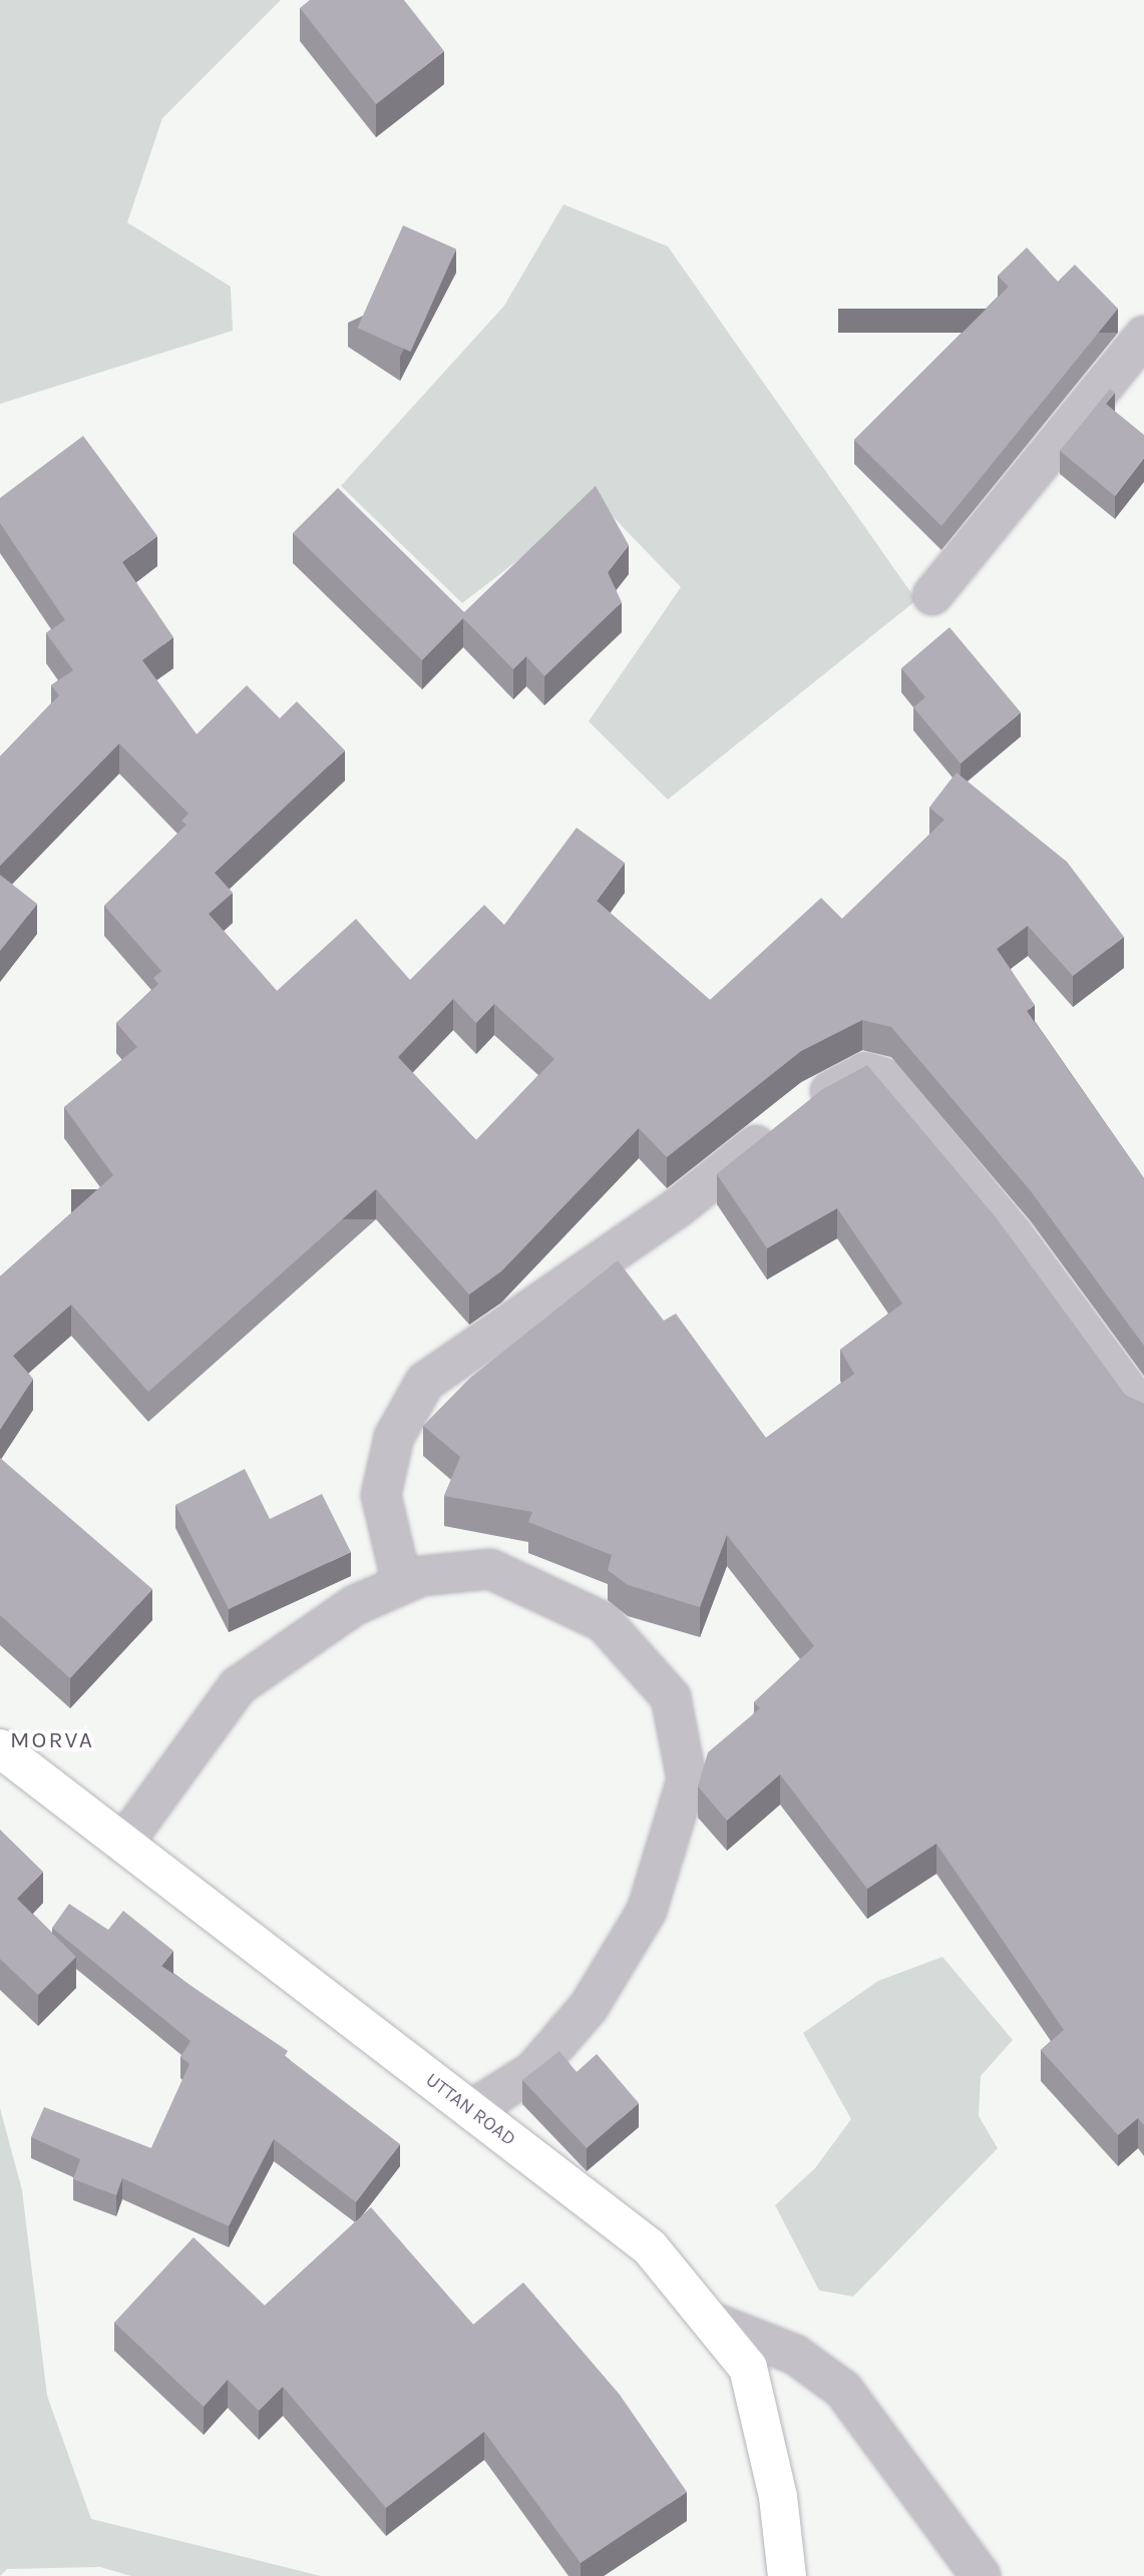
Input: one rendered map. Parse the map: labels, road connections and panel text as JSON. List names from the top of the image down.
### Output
{
  "streets": {
    "main road": ["UTTAN ROAD"]
  },
  "districts": ["MORVA"]
}
